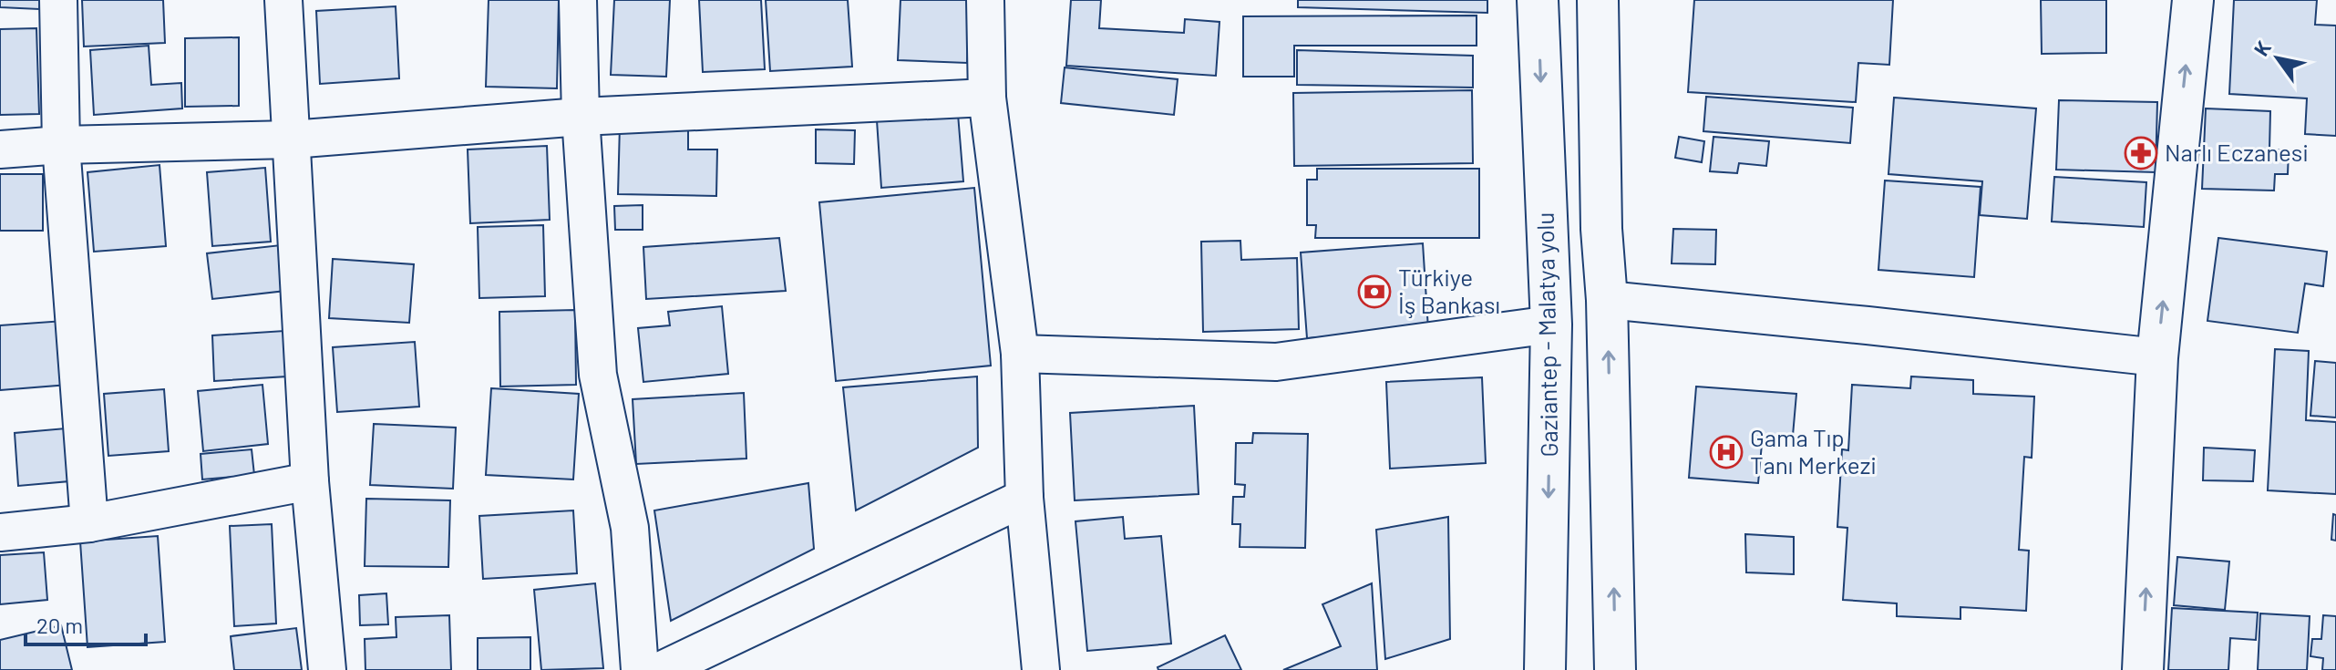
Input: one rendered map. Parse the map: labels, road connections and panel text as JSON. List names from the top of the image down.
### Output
{
  "streets": {
    "main road": ["Gaziantep - Malatya yolu"]
  },
  "places": {
    "pharmacy": ["Narlı Eczanesi"],
    "bank": ["Türkiye İş Bankası"],
    "hospital": ["Gama Tıp Tanı Merkezi"]
  },
  "scale_bar": "20 m",
  "north": "top left"
}
